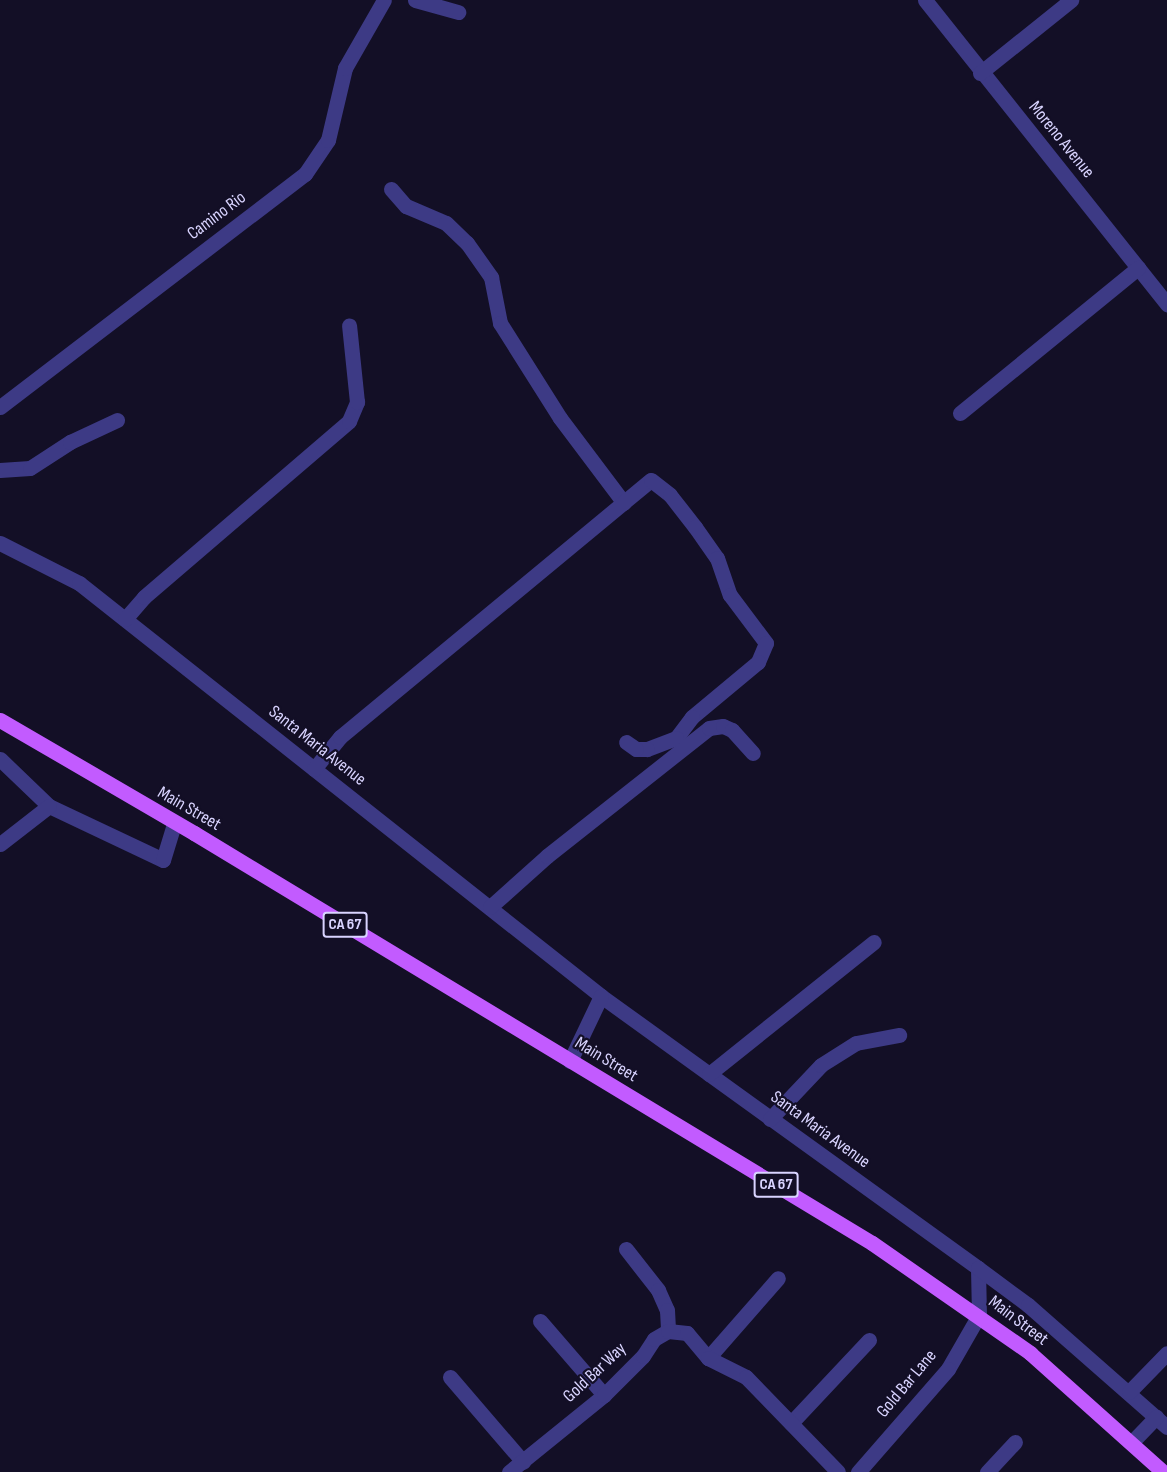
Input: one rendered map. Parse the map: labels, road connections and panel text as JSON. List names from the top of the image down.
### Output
{
  "streets": {
    "main road": ["Main Street", "CA 67"],
    "street": [
      "Moreno Avenue",
      "Camino Rio",
      "Santa Maria Avenue",
      "Gold Bar Way",
      "Gold Bar Lane"
    ]
  },
  "crossings": [
    ["Main Street", "Gold Bar Lane"]
  ]
}
